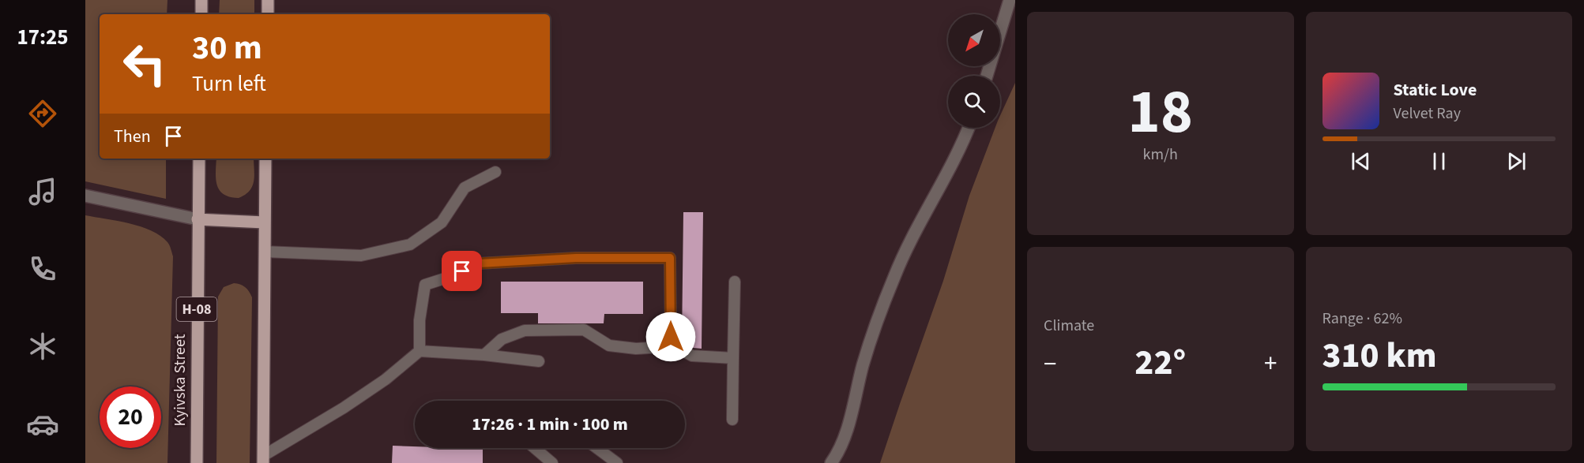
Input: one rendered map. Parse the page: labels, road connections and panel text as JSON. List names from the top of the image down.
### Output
{
  "streets": {
    "main road": ["Н-08", "Kyivska Street"]
  },
  "north": "bottom left",
  "page": {
    "tabs": "17:25",
    "tile": [
      ["18", "km/h"],
      "Climate",
      ["Range · 62%", "310 km"]
    ],
    "turn": ["30 m", "Turn left"],
    "song": ["Static Love", "Velvet Ray"],
    "then": "Then",
    "heat": ["−", "22°", "+"],
    "limit": "20",
    "trip": "17:26 · 1 min · 100 m"
  }
}
